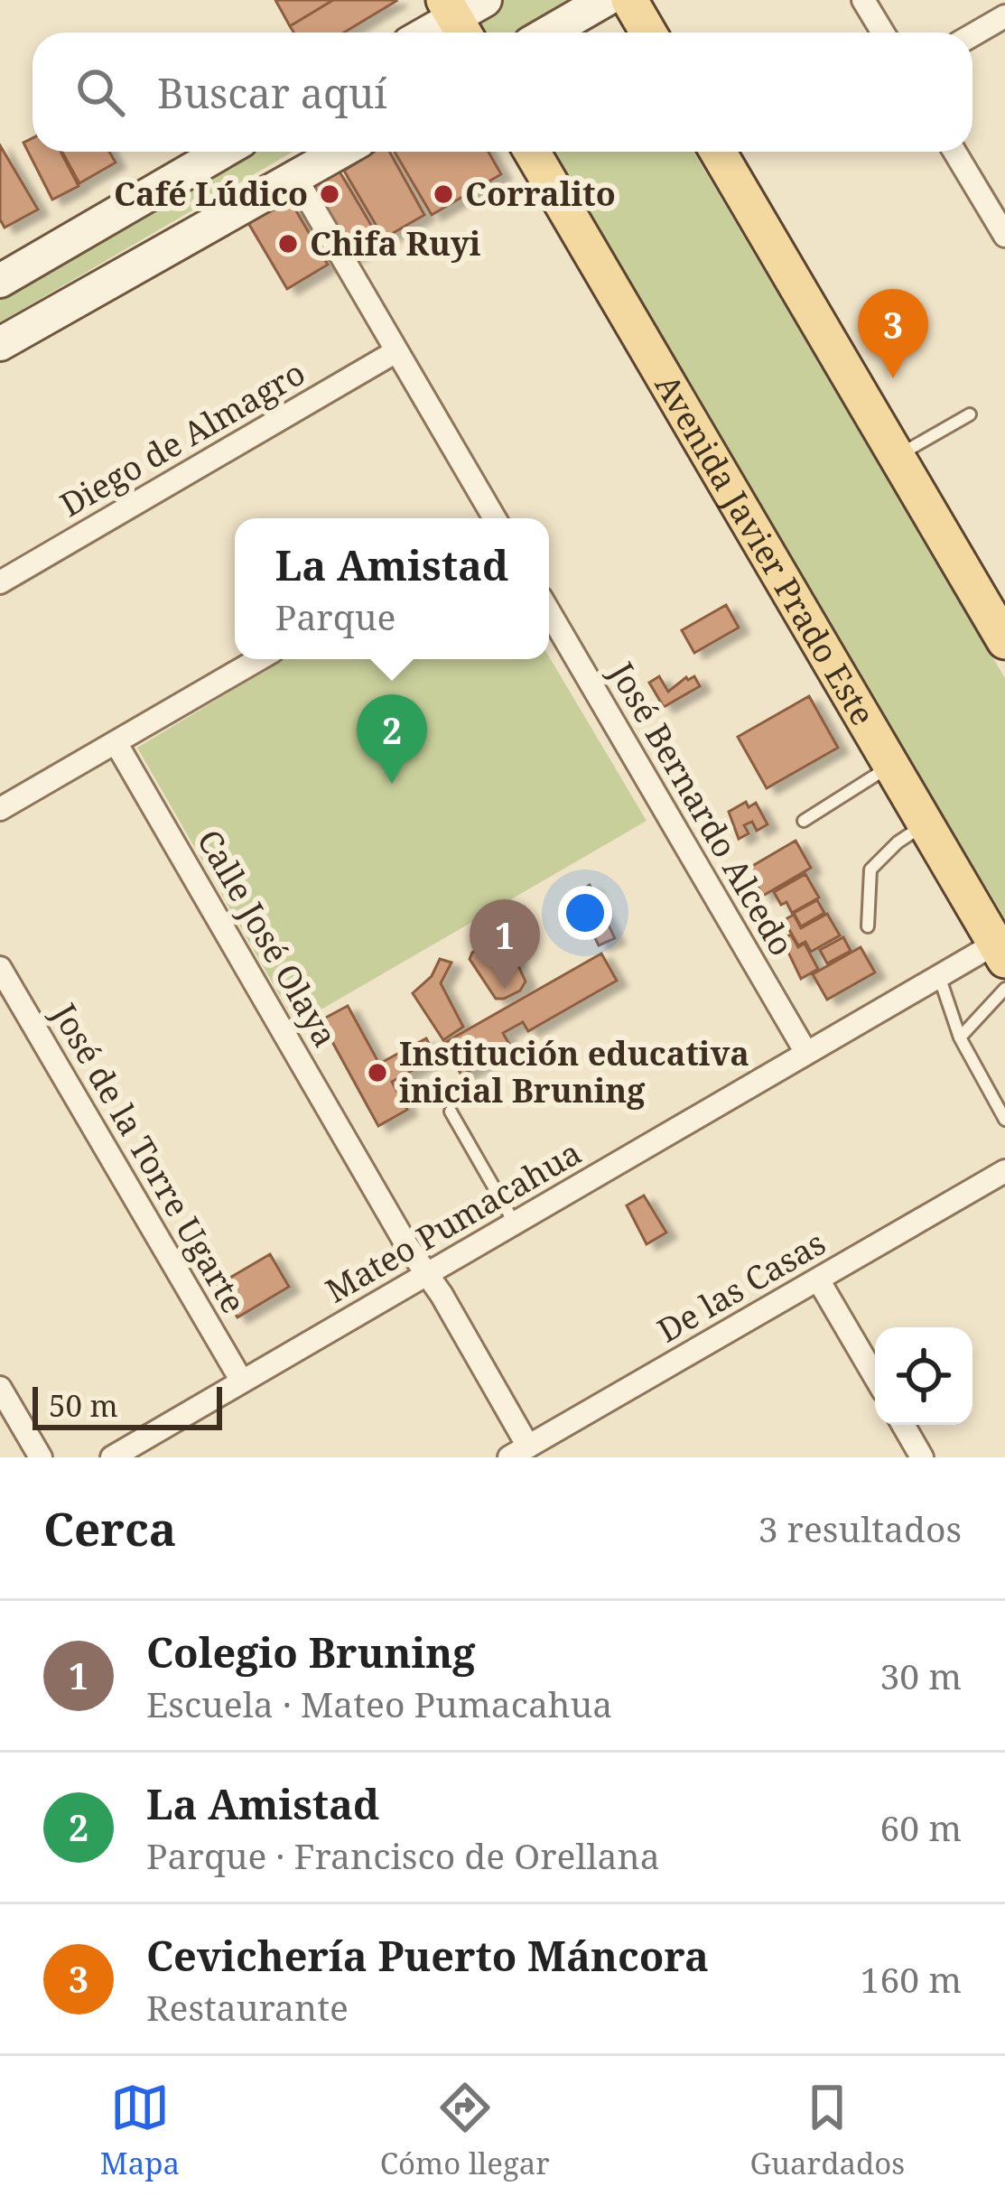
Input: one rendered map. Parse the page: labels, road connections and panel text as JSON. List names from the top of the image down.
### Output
{
  "streets": {
    "main road": ["Avenida Javier Prado Este"],
    "street": [
      "Diego de Almagro",
      "José Bernardo Alcedo",
      "Calle José Olaya",
      "José de la Torre Ugarte",
      "Mateo Pumacahua",
      "De las Casas"
    ]
  },
  "crossings": [
    ["Avenida Javier Prado Este", "Mateo Pumacahua"],
    ["José Bernardo Alcedo", "Mateo Pumacahua"],
    ["Calle José Olaya", "Mateo Pumacahua"],
    ["Calle José Olaya", "De las Casas"],
    ["José de la Torre Ugarte", "Mateo Pumacahua"]
  ],
  "places": [
    "Café Lúdico",
    "Corralito",
    "Chifa Ruyi",
    "Institución educativa inicial Bruning"
  ],
  "scale_bar": "50 m",
  "page": {
    "search": "Buscar aquí",
    "pins": ["3", "2", "1"],
    "popup": ["La Amistad", "Parque"],
    "scale": "50 m",
    "heading": ["Cerca", "3 resultados"],
    "list": [
      {
        "mark": "1",
        "name": "Colegio Bruning",
        "note": "Escuela · Mateo Pumacahua",
        "value": "30 m"
      },
      {
        "mark": "2",
        "name": "La Amistad",
        "note": "Parque · Francisco de Orellana",
        "value": "60 m"
      },
      {
        "mark": "3",
        "name": "Cevichería Puerto Máncora",
        "note": "Restaurante",
        "value": "160 m"
      }
    ],
    "nav": ["Mapa", "Cómo llegar", "Guardados"]
  }
}
